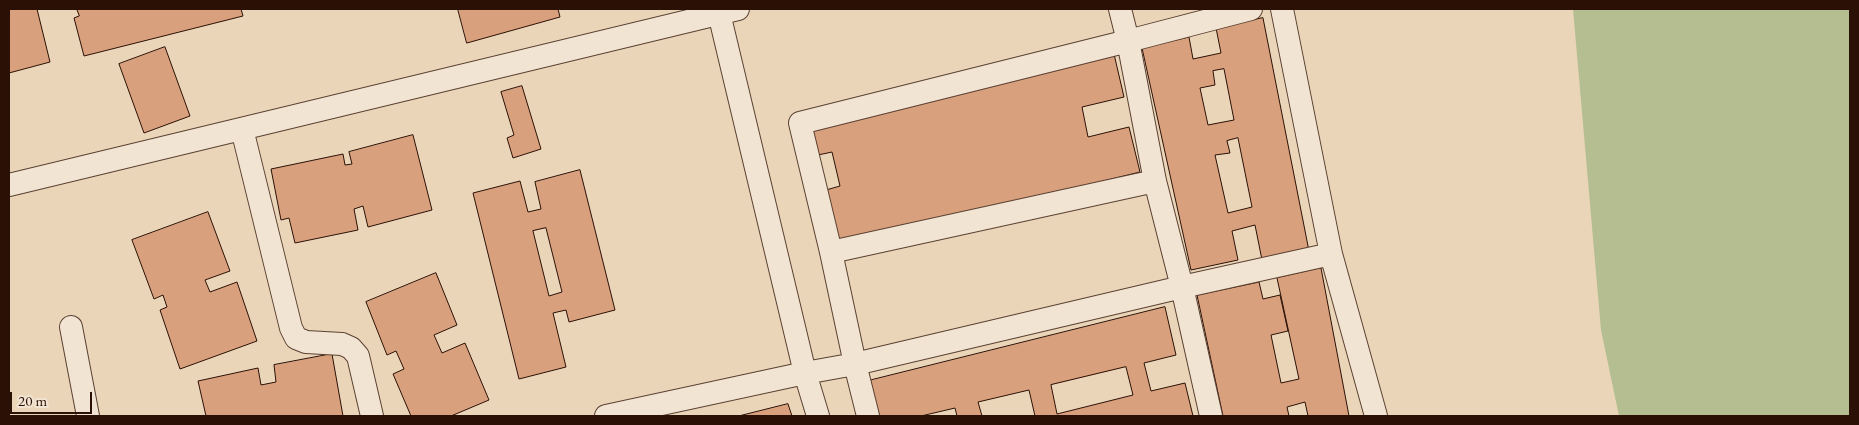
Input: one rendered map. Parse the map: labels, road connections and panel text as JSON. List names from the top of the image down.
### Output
{
  "scale_bar": "20 m"
}
